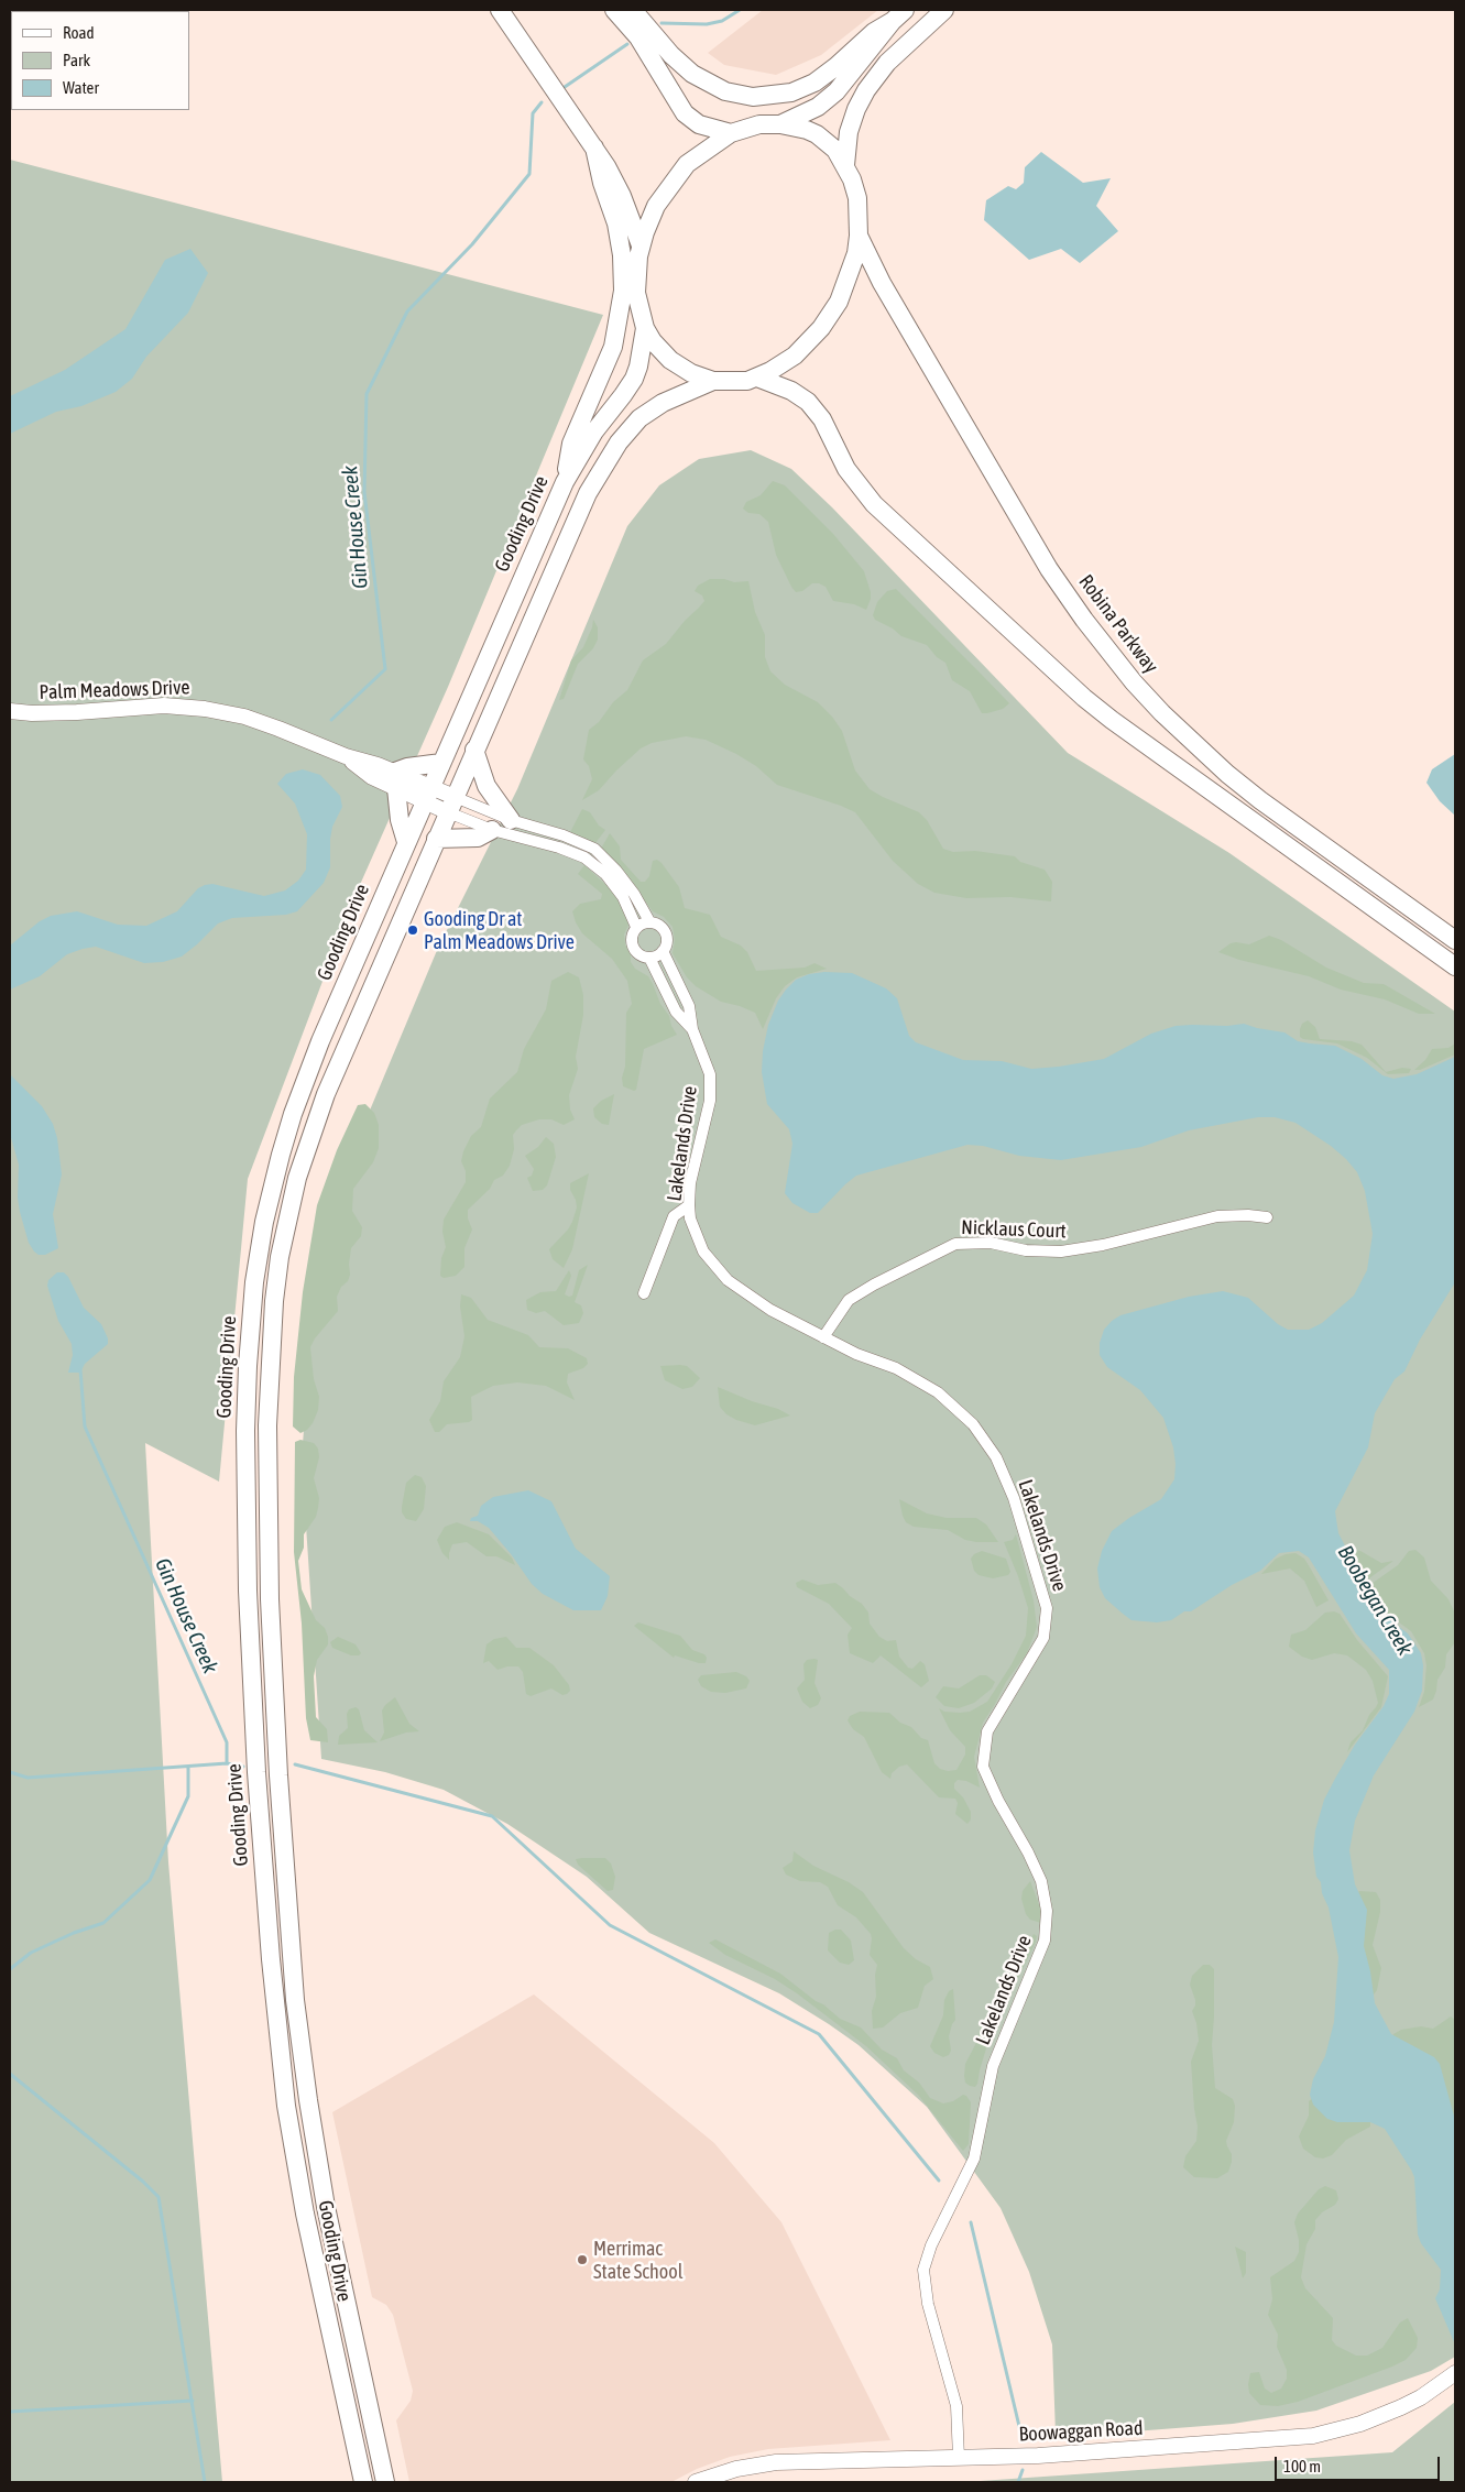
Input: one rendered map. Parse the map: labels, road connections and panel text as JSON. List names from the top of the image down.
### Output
{
  "streets": {
    "main road": [
      "Gooding Drive",
      "Robina Parkway",
      "Palm Meadows Drive",
      "Boowaggan Road"
    ],
    "street": ["Lakelands Drive", "Nicklaus Court"]
  },
  "crossings": [
    ["Gooding Drive", "Palm Meadows Drive"],
    ["Lakelands Drive", "Nicklaus Court"],
    ["Lakelands Drive", "Boowaggan Road"]
  ],
  "water": ["Gin House Creek", "Boobegan Creek"],
  "places": ["Gooding Dr at Palm Meadows Drive", "Merrimac State School"],
  "legend": ["Road", "Park", "Water"],
  "scale_bar": "100 m"
}
